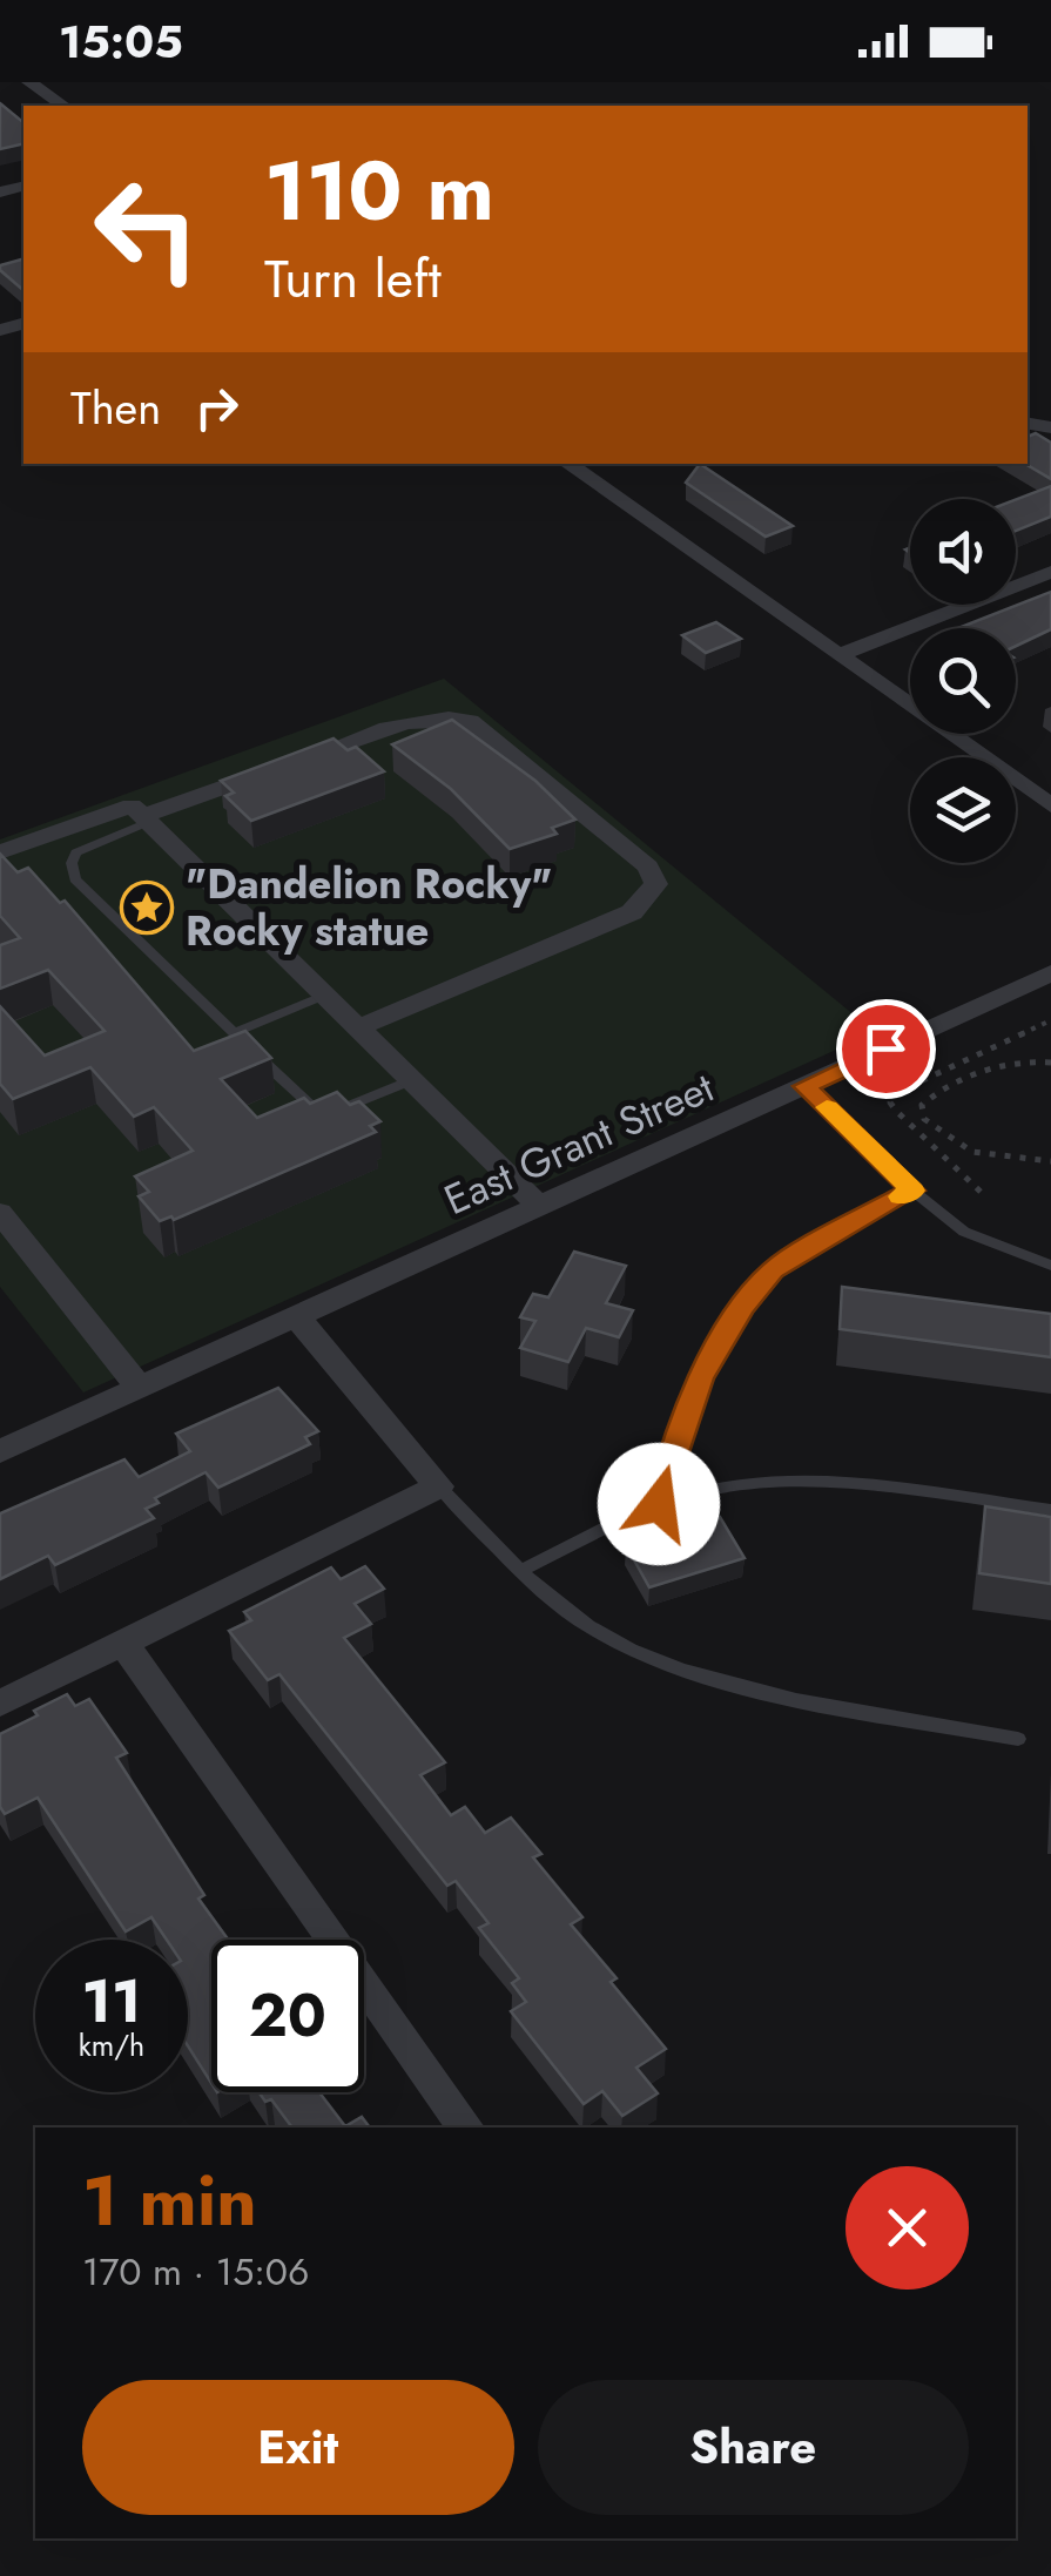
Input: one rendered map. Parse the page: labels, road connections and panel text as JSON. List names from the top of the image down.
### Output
{
  "streets": {
    "street": ["East Grant Street"]
  },
  "places": {
    "place": ["\"Dandelion Rocky\" Rocky statue"]
  },
  "page": {
    "status": "15:05",
    "turn": ["110 m", "Turn left"],
    "then": "Then",
    "speed": "11 km/h",
    "limit": "20",
    "heading": ["1 min", "170 m · 15:06"],
    "buttons": ["Exit", "Share"]
  }
}
